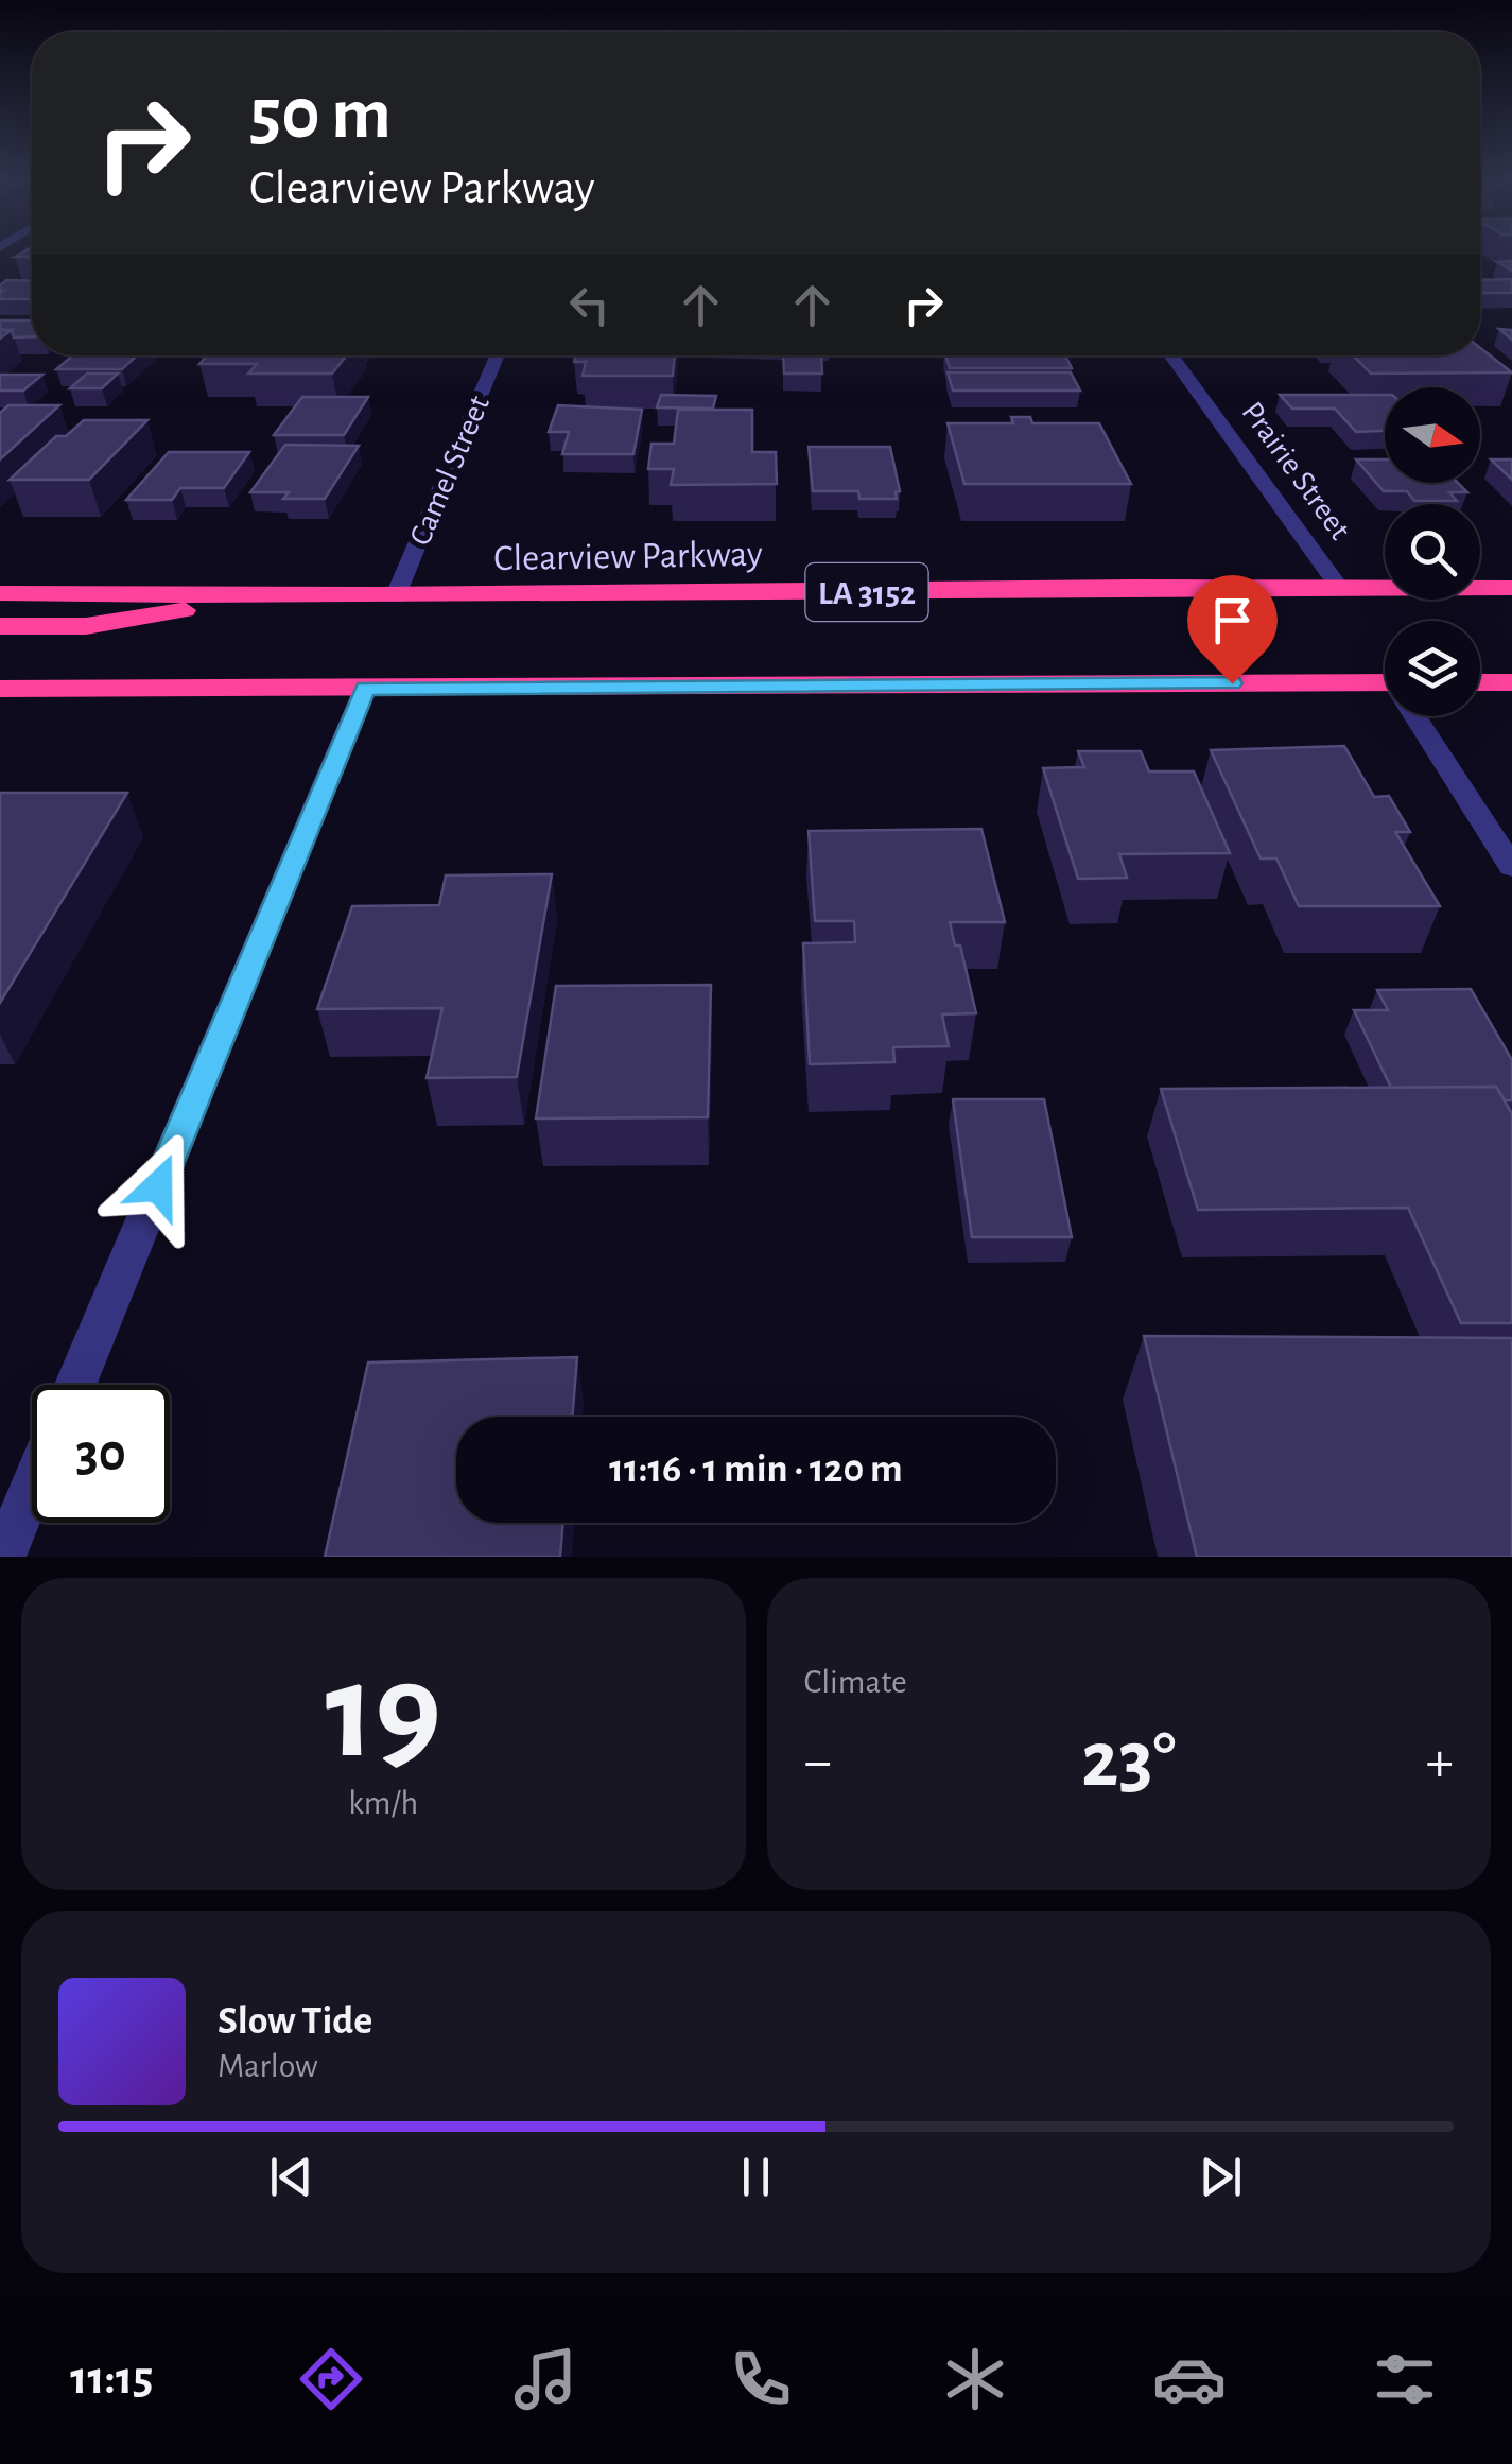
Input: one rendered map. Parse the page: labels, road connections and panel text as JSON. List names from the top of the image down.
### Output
{
  "streets": {
    "highway": ["Clearview Parkway", "LA 3152"],
    "street": ["Camel Street", "Prairie Street"]
  },
  "crossings": [
    ["Camel Street", "Clearview Parkway"],
    ["Prairie Street", "Clearview Parkway"]
  ],
  "north": "right",
  "page": {
    "turn": ["50 m", "Clearview Parkway"],
    "limit": "30",
    "trip": "11:16 · 1 min · 120 m",
    "tile": [
      ["19", "km/h"],
      "Climate"
    ],
    "heat": ["−", "23°", "+"],
    "song": ["Slow Tide", "Marlow"],
    "tabs": "11:15"
  }
}
